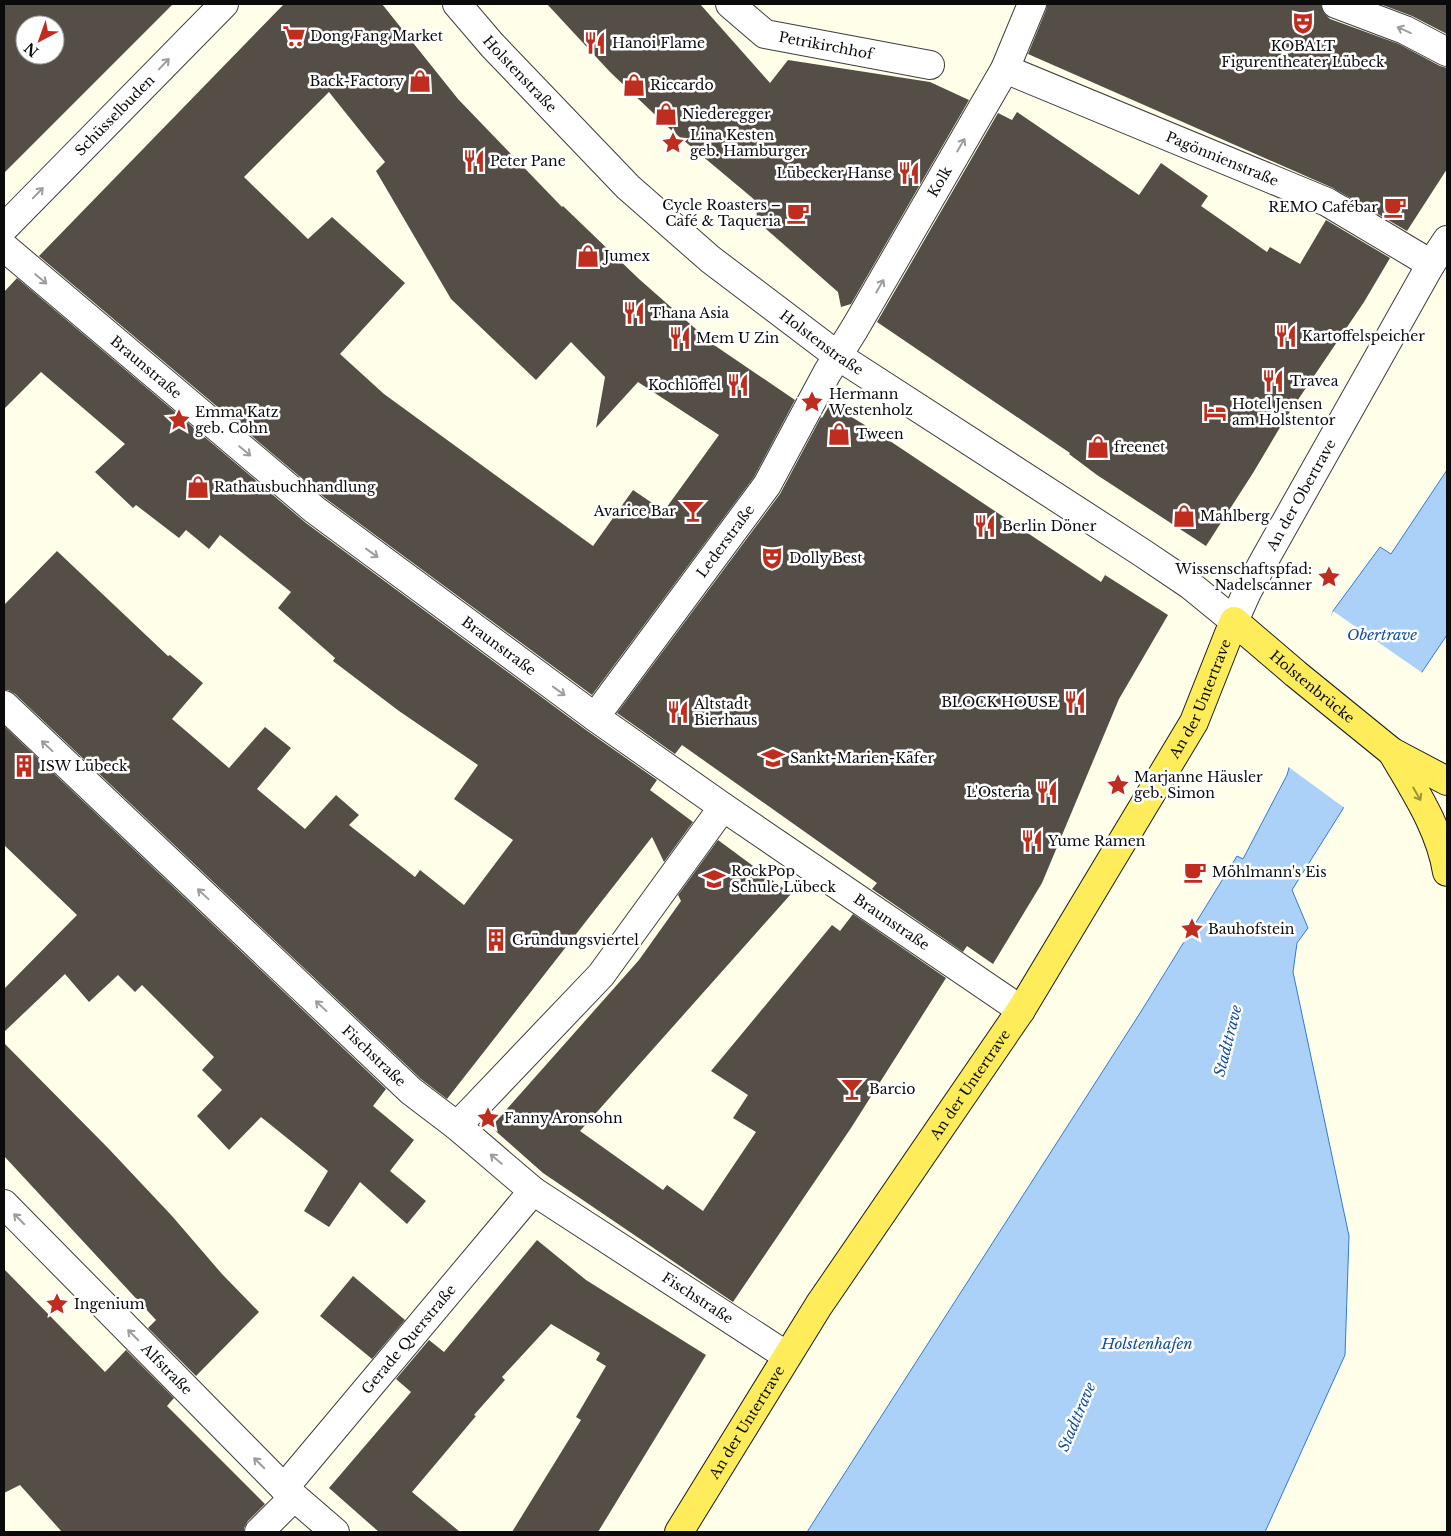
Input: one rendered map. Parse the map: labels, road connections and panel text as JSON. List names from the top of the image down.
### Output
{
  "streets": {
    "main road": ["Holstenbrücke", "An der Untertrave"],
    "street": [
      "Petrikirchhof",
      "Holstenstraße",
      "Schüsselbuden",
      "Pagönnienstraße",
      "Kolk",
      "Braunstraße",
      "An der Obertrave",
      "Lederstraße",
      "Fischstraße",
      "Gerade Querstraße",
      "Alfstraße"
    ]
  },
  "crossings": [
    ["Holstenstraße", "Kolk"],
    ["Holstenstraße", "An der Obertrave"],
    ["Holstenstraße", "Lederstraße"],
    ["Holstenstraße", "Holstenbrücke"],
    ["Holstenstraße", "An der Untertrave"],
    ["Pagönnienstraße", "Kolk"],
    ["Pagönnienstraße", "An der Obertrave"],
    ["Kolk", "Lederstraße"],
    ["Braunstraße", "Lederstraße"],
    ["Braunstraße", "An der Untertrave"],
    ["An der Obertrave", "Holstenbrücke"],
    ["An der Obertrave", "An der Untertrave"],
    ["Holstenbrücke", "An der Untertrave"],
    ["An der Untertrave", "Fischstraße"],
    ["Fischstraße", "Gerade Querstraße"],
    ["Gerade Querstraße", "Alfstraße"]
  ],
  "one_way": [
    "Schüsselbuden",
    "Kolk",
    "Braunstraße",
    "Fischstraße",
    "Alfstraße"
  ],
  "water": ["Obertrave", "Stadttrave", "Holstenhafen"],
  "places": {
    "theatre": ["KOBALT Figurentheater Lübeck", "Dolly Best"],
    "supermarket": ["Dong Fang Market"],
    "restaurant": [
      "Hanoi Flame",
      "Peter Pane",
      "Lübecker Hanse",
      "Thana Asia",
      "Kartoffelspeicher",
      "Mem U Zin",
      "Travea",
      "Kochlöffel",
      "Berlin Döner",
      "BLOCK HOUSE",
      "Altstadt Bierhaus",
      "L'Osteria",
      "Yume Ramen"
    ],
    "shop": [
      "Back-Factory",
      "Riccardo",
      "Niederegger",
      "Jumex",
      "Tween",
      "freenet",
      "Rathausbuchhandlung",
      "Mahlberg"
    ],
    "place": [
      "Lina Kesten geb. Hamburger",
      "Hermann Westenholz",
      "Emma Katz geb. Cohn",
      "Wissenschaftspfad: Nadelscanner",
      "Marjanne Häusler geb. Simon",
      "Bauhofstein",
      "Fanny Aronsohn",
      "Ingenium"
    ],
    "cafe": ["REMO Cafébar", "Cycle Roasters – Café & Taqueria", "Möhlmann's Eis"],
    "hotel": ["Hotel Jensen am Holstentor"],
    "bar": ["Avarice Bar", "Barcio"],
    "school or university": ["Sankt-Marien-Käfer", "RockPop Schule Lübeck"],
    "building": ["ISW Lübeck", "Gründungsviertel"]
  },
  "north": "bottom left"
}
